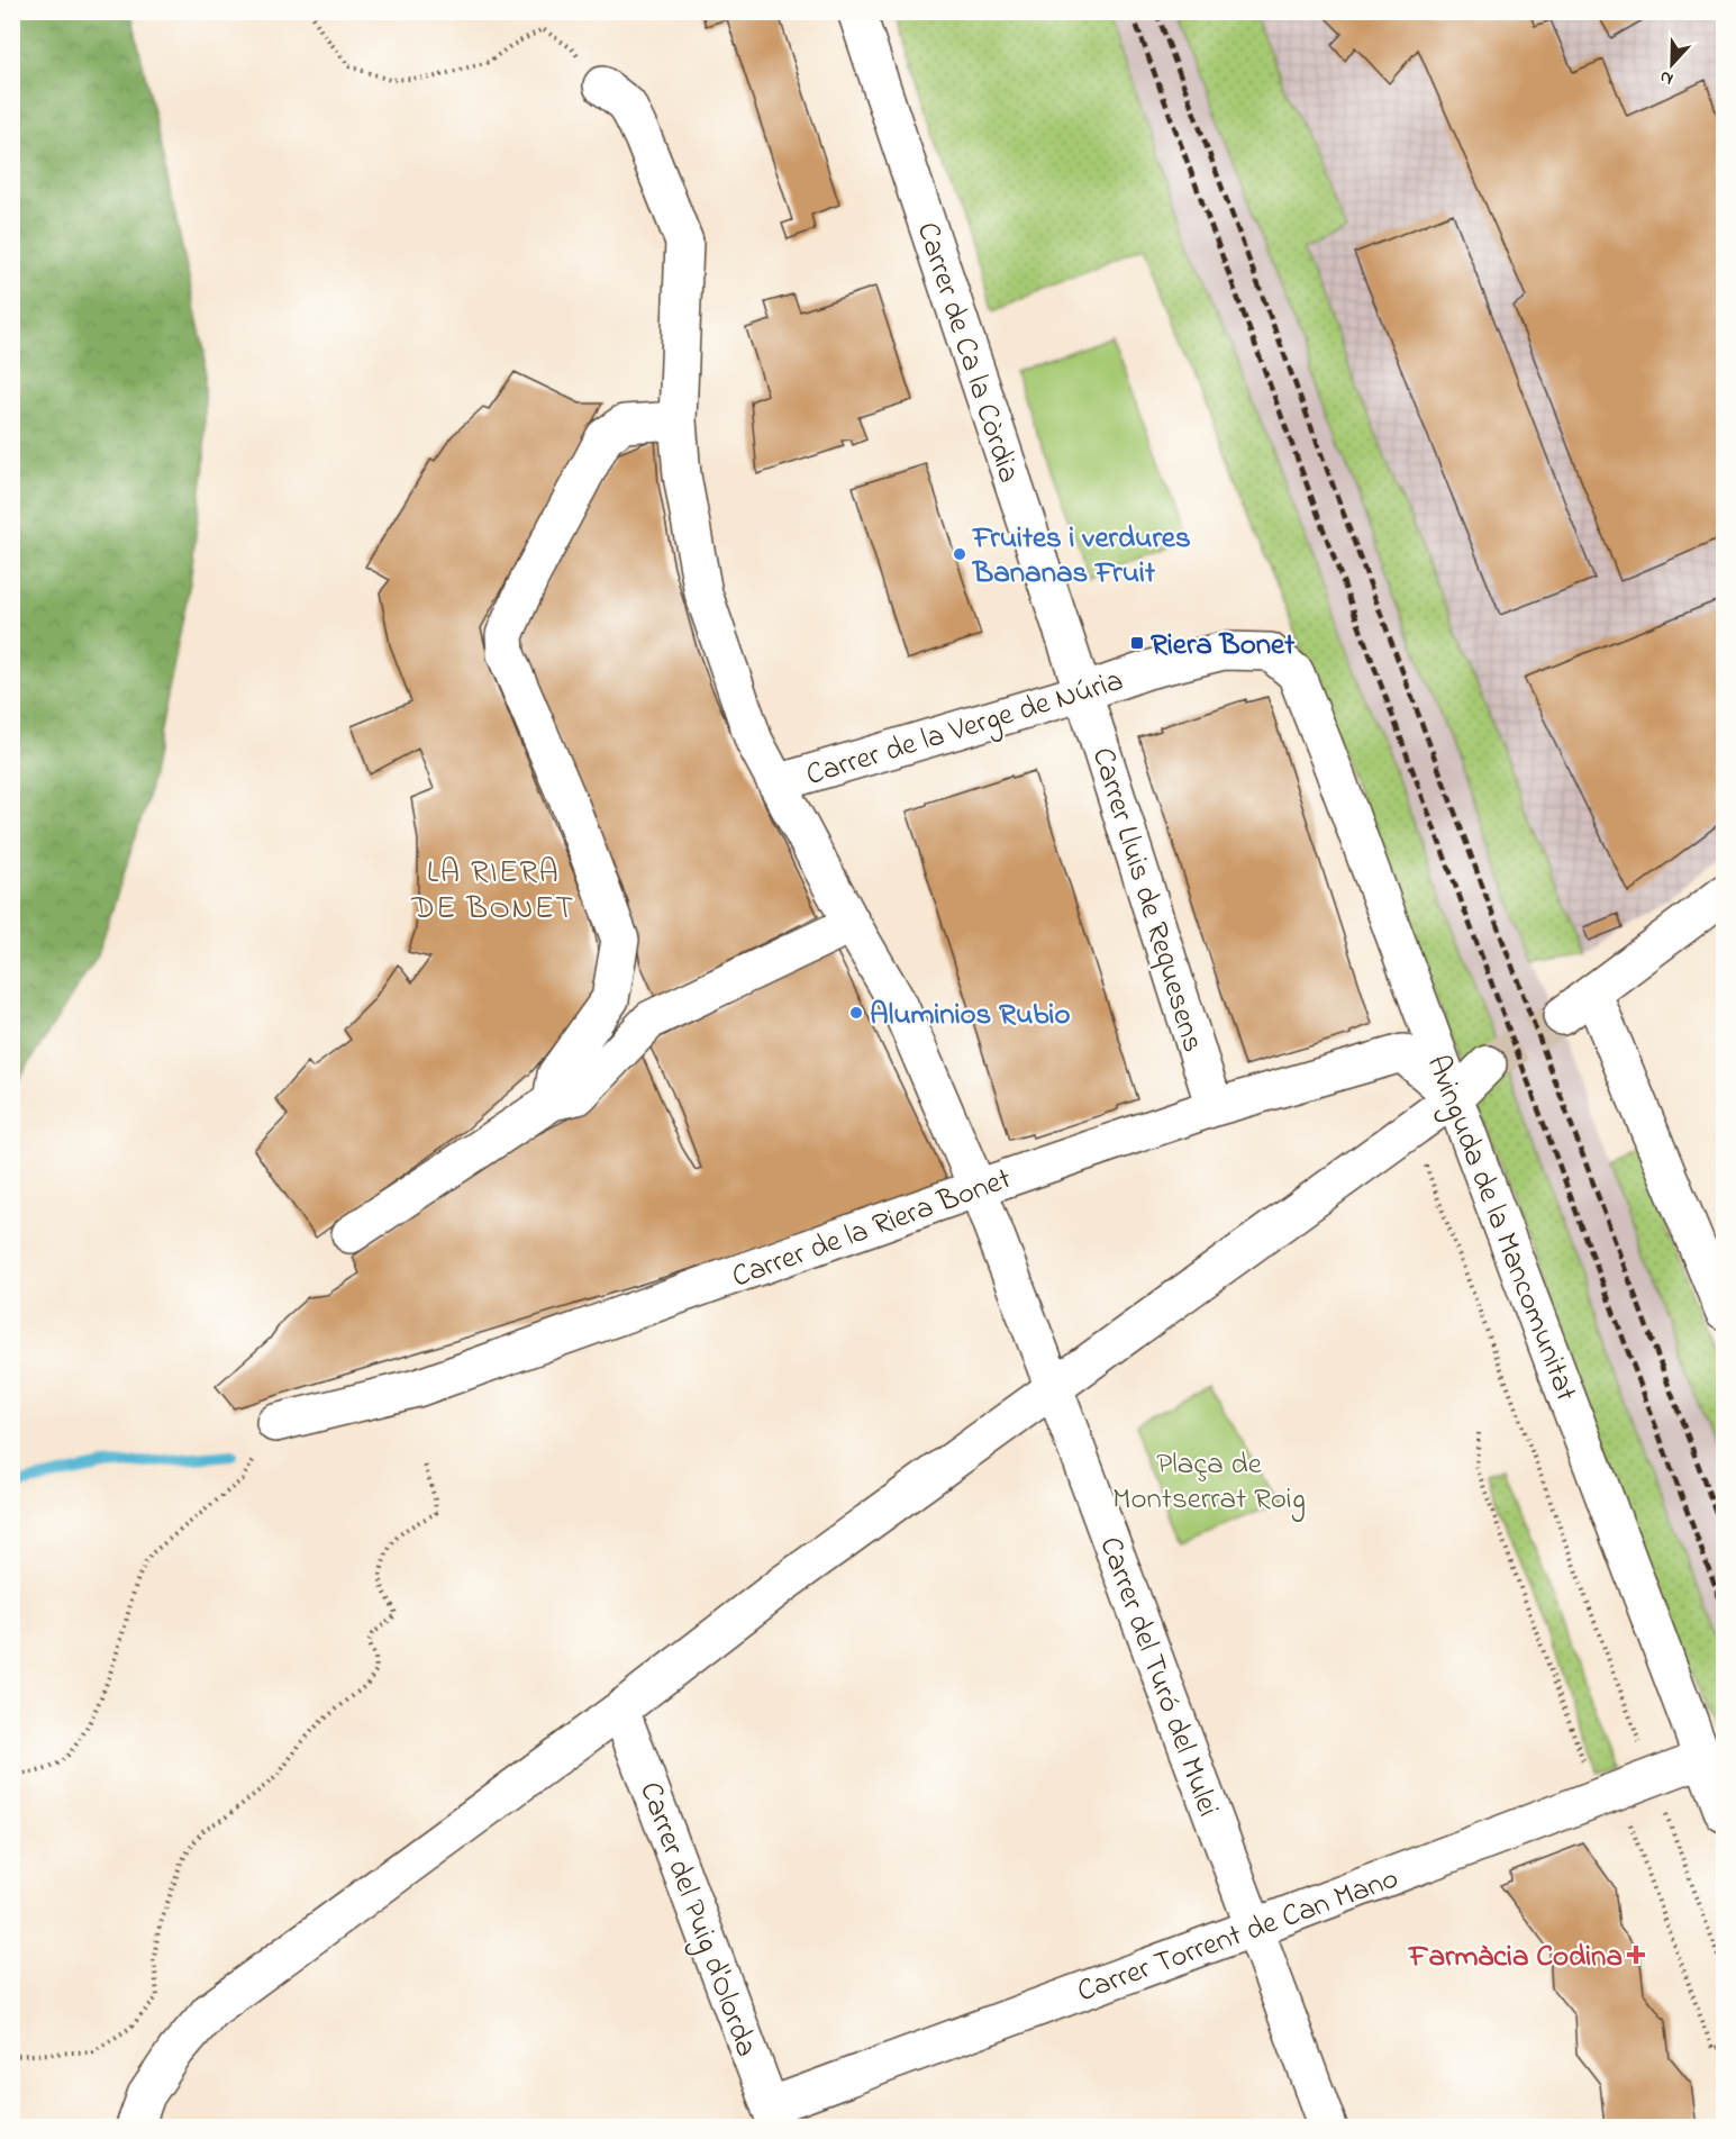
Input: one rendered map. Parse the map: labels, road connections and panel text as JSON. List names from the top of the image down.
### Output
{
  "streets": {
    "street": [
      "Carrer de Ca la Còrdia",
      "Carrer de la Verge de Núria",
      "Carrer Lluis de Requesens",
      "Carrer de la Riera Bonet",
      "Avinguda de la Mancomunitat",
      "Carrer del Turó del Mulei",
      "Carrer del Puig d'Olorda",
      "Carrer Torrent de Can Mano"
    ]
  },
  "crossings": [
    ["Carrer de Ca la Còrdia", "Carrer de la Verge de Núria"],
    ["Carrer de Ca la Còrdia", "Carrer Lluis de Requesens"],
    ["Carrer de la Verge de Núria", "Carrer Lluis de Requesens"],
    ["Carrer de la Verge de Núria", "Avinguda de la Mancomunitat"],
    ["Carrer de la Verge de Núria", "Carrer del Turó del Mulei"],
    ["Carrer Lluis de Requesens", "Carrer de la Riera Bonet"],
    ["Carrer de la Riera Bonet", "Avinguda de la Mancomunitat"],
    ["Carrer de la Riera Bonet", "Carrer del Turó del Mulei"],
    ["Avinguda de la Mancomunitat", "Carrer Torrent de Can Mano"],
    ["Carrer del Turó del Mulei", "Carrer Torrent de Can Mano"],
    ["Carrer del Puig d'Olorda", "Carrer Torrent de Can Mano"]
  ],
  "districts": ["LA RIERA DE BONET"],
  "parks": ["Plaça de Montserrat Roig"],
  "places": {
    "other": ["Fruites i verdures Bananas Fruit", "Aluminios Rubio"],
    "transit": ["Riera Bonet"],
    "health": ["Farmàcia Codina"]
  },
  "north": "bottom"
}
